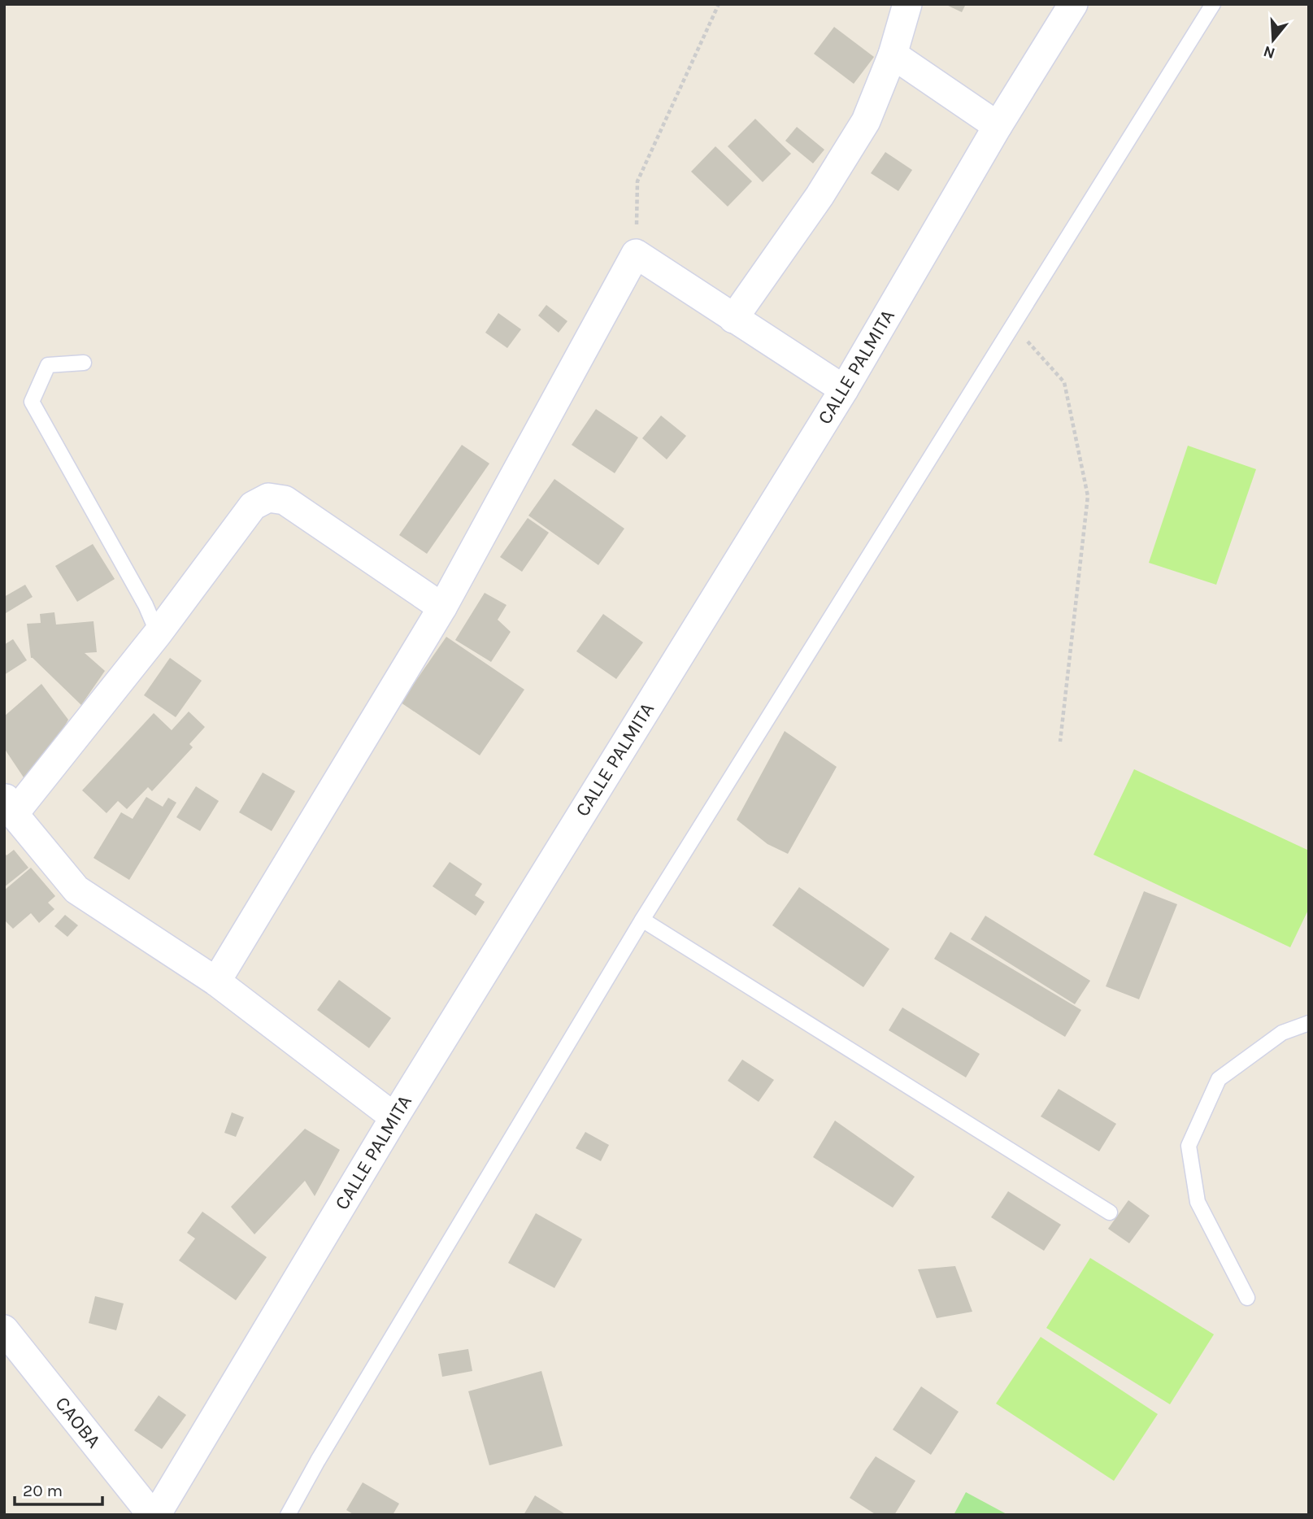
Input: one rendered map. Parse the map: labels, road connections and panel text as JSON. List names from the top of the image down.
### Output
{
  "streets": {
    "street": ["CALLE PALMITA", "CAOBA"]
  },
  "crossings": [
    ["CALLE PALMITA", "CAOBA"]
  ],
  "scale_bar": "20 m",
  "north": "bottom"
}
